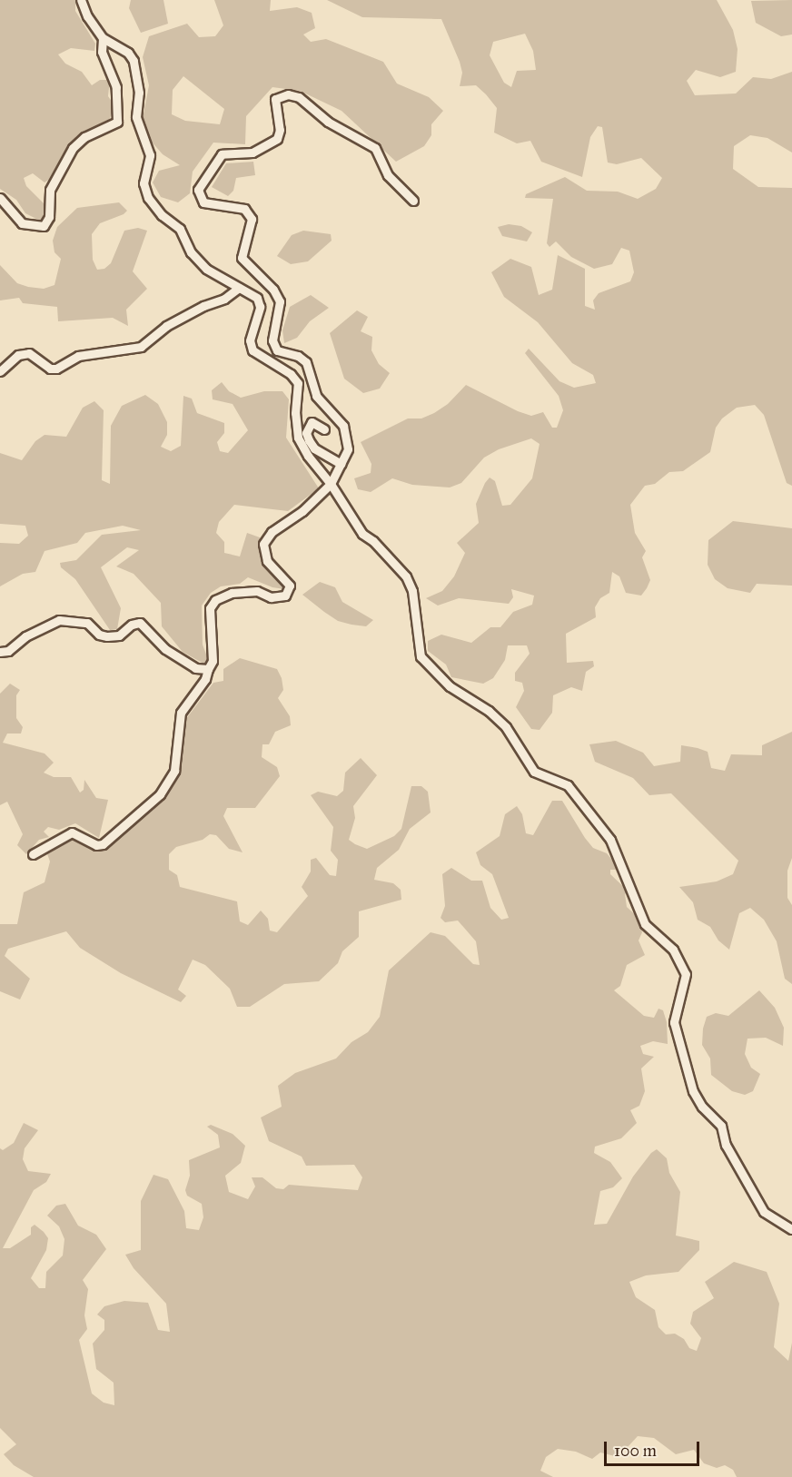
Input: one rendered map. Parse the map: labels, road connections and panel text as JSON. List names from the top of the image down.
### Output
{
  "scale_bar": "100 m"
}
